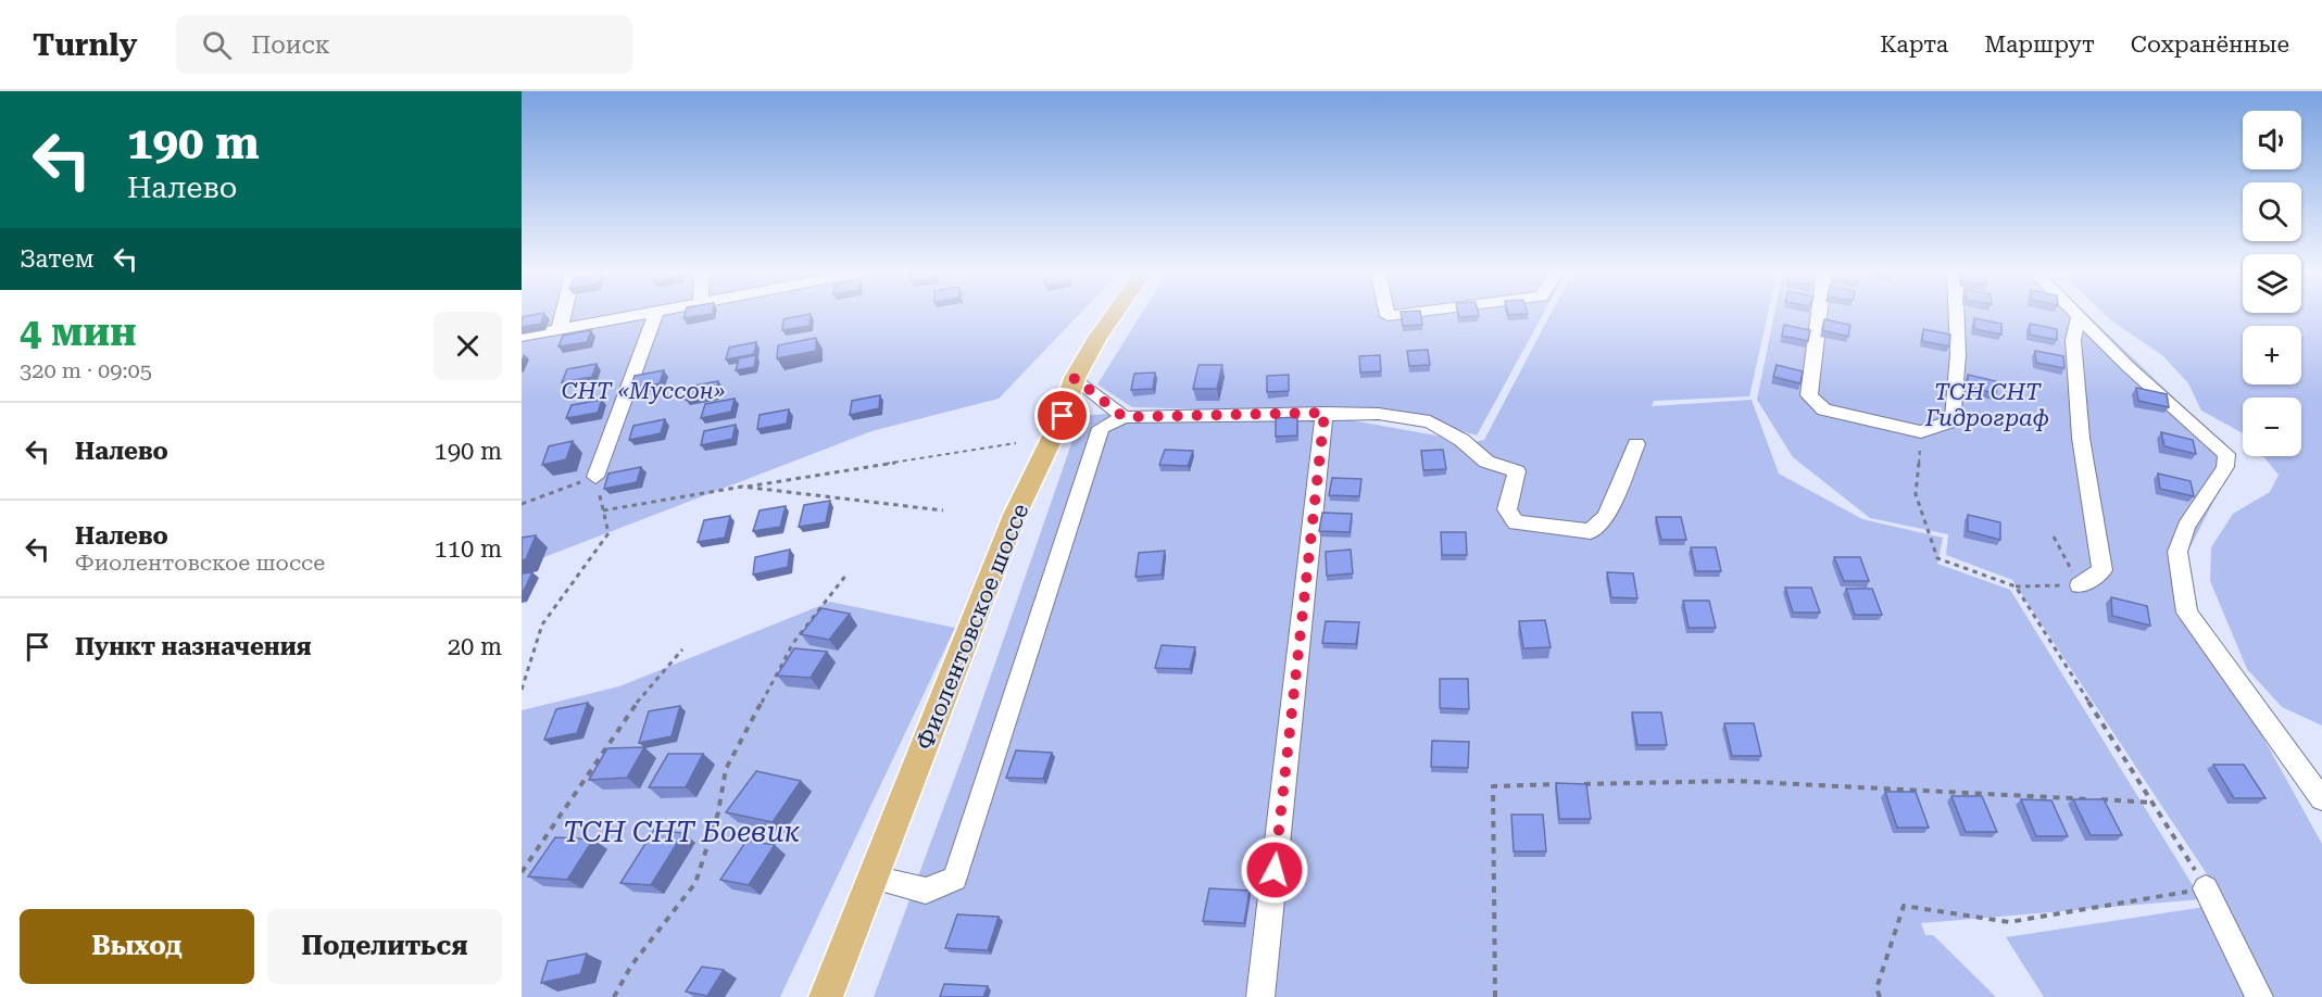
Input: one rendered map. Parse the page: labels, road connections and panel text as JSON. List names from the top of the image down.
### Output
{
  "streets": {
    "main road": ["Фиолентовское шоссе"]
  },
  "parks": ["СНТ «Муссон»", "ТСН СНТ Гидрограф", "ТСН СНТ Боевик"],
  "page": {
    "header": "Turnly",
    "search": "Поиск",
    "nav": ["Карта", "Маршрут", "Сохранённые"],
    "turn": ["190 m", "Налево"],
    "map_buttons": ["+", "−"],
    "then": "Затем",
    "heading": ["4 мин", "320 m · 09:05"],
    "list": [
      {
        "name": "Налево",
        "value": "190 m"
      },
      {
        "name": "Налево",
        "note": "Фиолентовское шоссе",
        "value": "110 m"
      },
      {
        "name": "Пункт назначения",
        "value": "20 m"
      }
    ],
    "buttons": ["Выход", "Поделиться"]
  }
}
